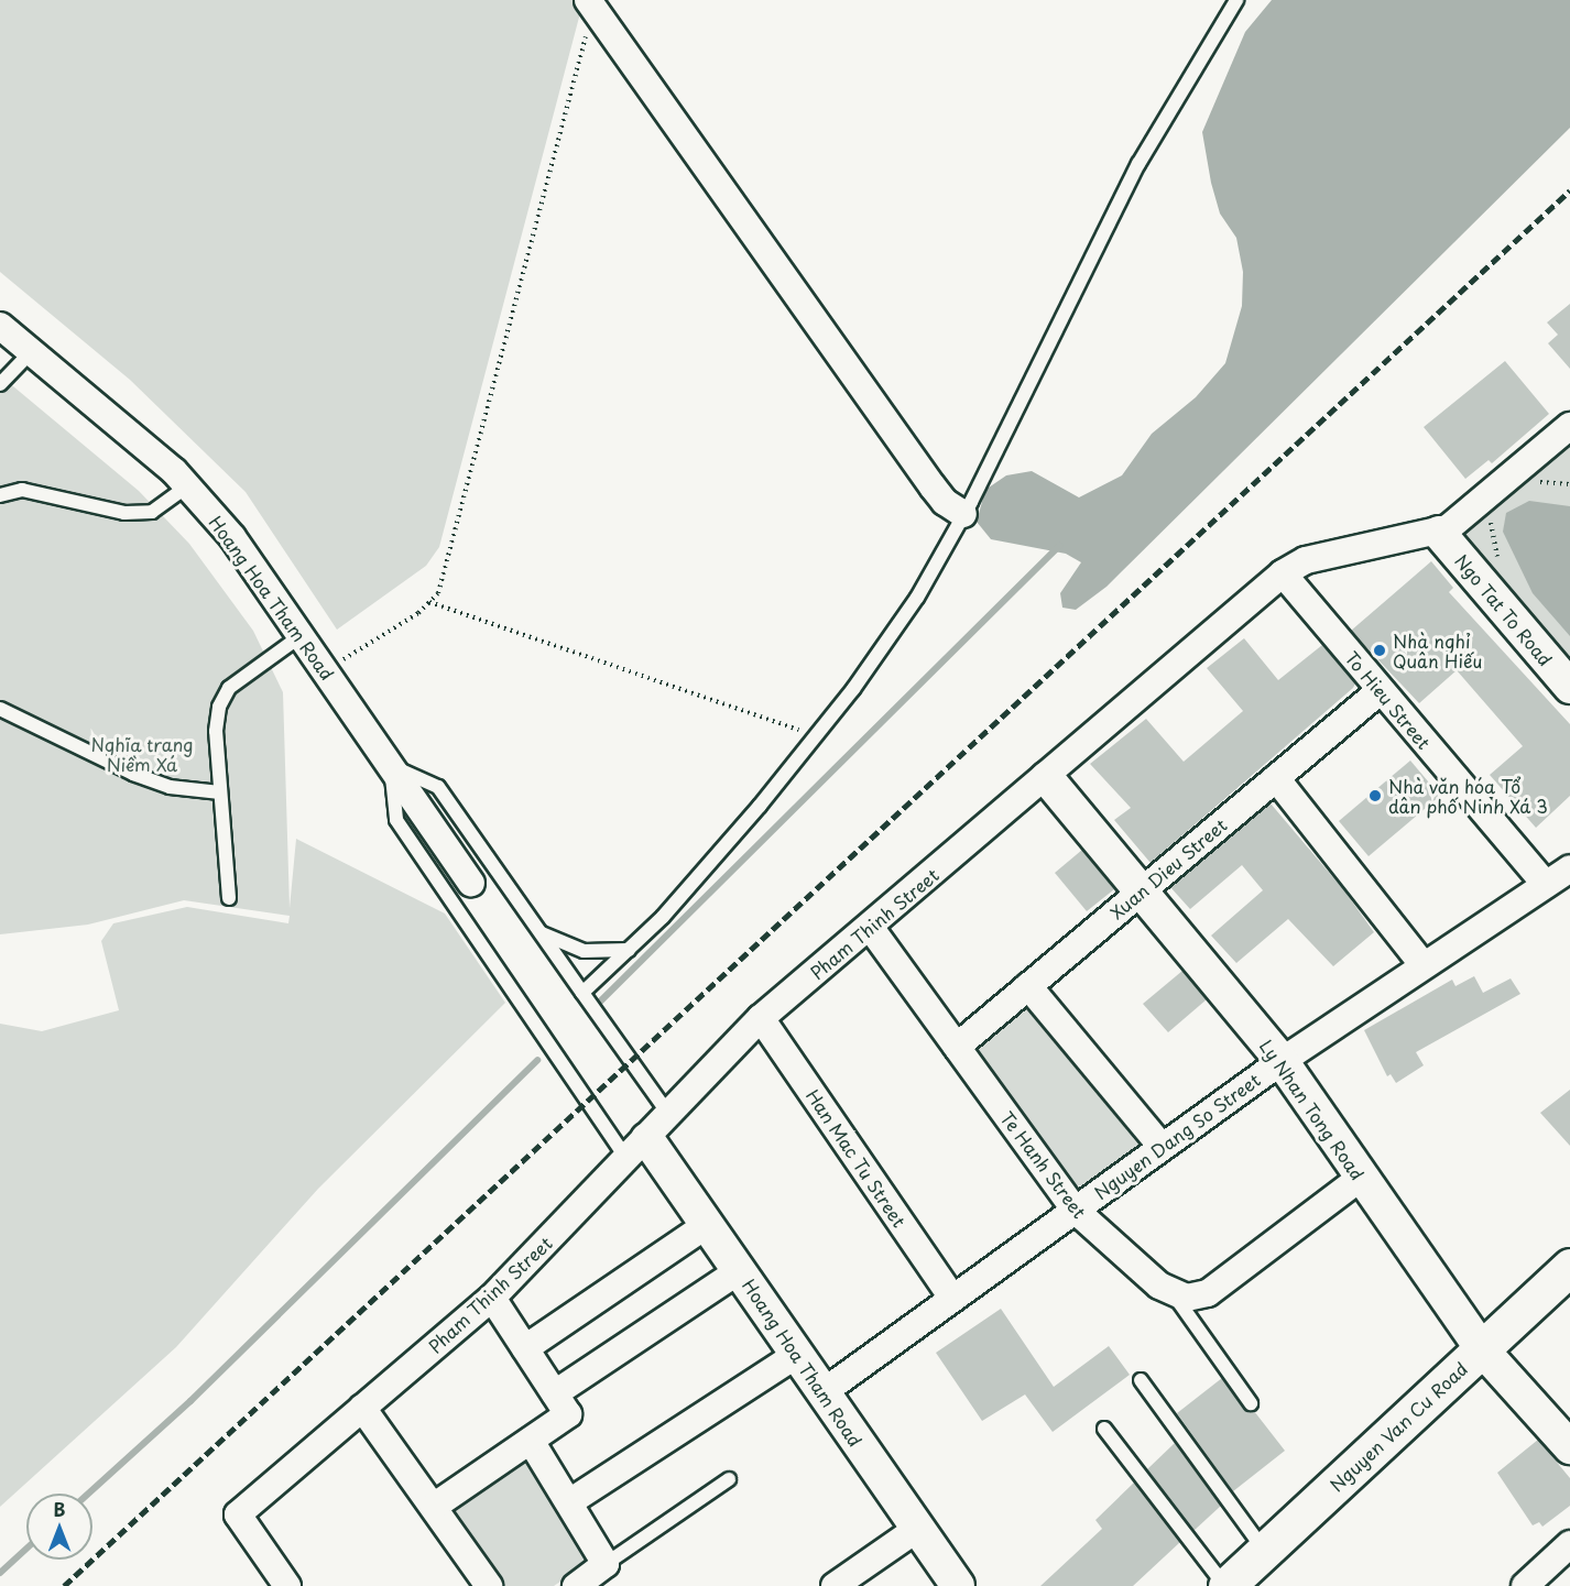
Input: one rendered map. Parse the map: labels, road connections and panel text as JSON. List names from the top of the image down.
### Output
{
  "streets": {
    "main road": ["Nguyen Van Cu Road"],
    "street": [
      "Hoang Hoa Tham Road",
      "Ngo Tat To Road",
      "To Hieu Street",
      "Xuan Dieu Street",
      "Pham Thinh Street",
      "Ly Nhan Tong Road",
      "Nguyen Dang So Street",
      "Han Mac Tu Street",
      "Te Hanh Street"
    ]
  },
  "crossings": [
    ["Hoang Hoa Tham Road", "Pham Thinh Street"],
    ["Hoang Hoa Tham Road", "Nguyen Dang So Street"],
    ["Ngo Tat To Road", "Pham Thinh Street"],
    ["To Hieu Street", "Xuan Dieu Street"],
    ["To Hieu Street", "Pham Thinh Street"],
    ["To Hieu Street", "Nguyen Dang So Street"],
    ["Xuan Dieu Street", "Ly Nhan Tong Road"],
    ["Xuan Dieu Street", "Te Hanh Street"],
    ["Pham Thinh Street", "Ly Nhan Tong Road"],
    ["Pham Thinh Street", "Han Mac Tu Street"],
    ["Pham Thinh Street", "Te Hanh Street"],
    ["Ly Nhan Tong Road", "Nguyen Dang So Street"],
    ["Ly Nhan Tong Road", "Te Hanh Street"],
    ["Ly Nhan Tong Road", "Nguyen Van Cu Road"],
    ["Nguyen Dang So Street", "Han Mac Tu Street"],
    ["Nguyen Dang So Street", "Te Hanh Street"]
  ],
  "parks": ["Nghĩa trang Niềm Xá"],
  "places": ["Nhà nghỉ Quân Hiếu", "Nhà văn hóa Tổ dân phố Ninh Xá 3"],
  "north": "top"
}
